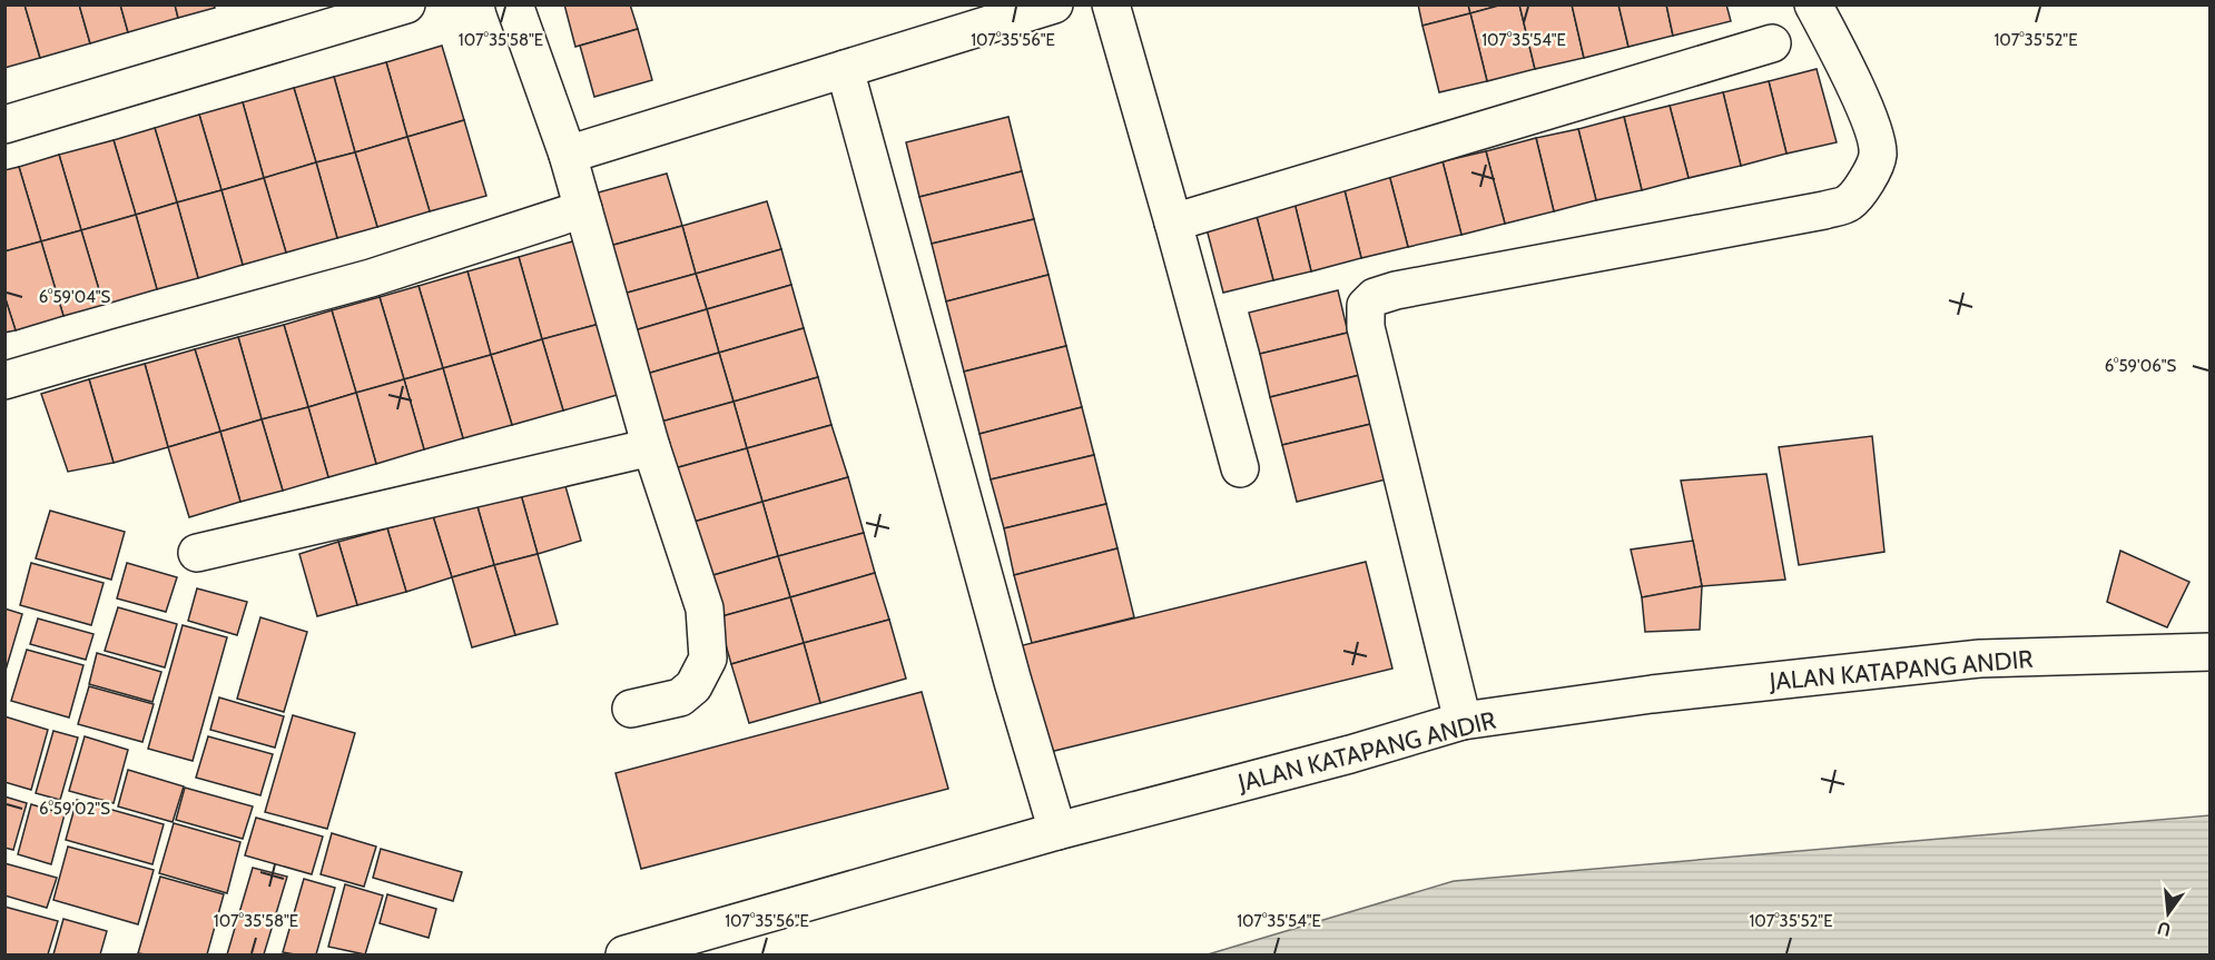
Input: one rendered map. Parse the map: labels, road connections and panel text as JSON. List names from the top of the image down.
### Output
{
  "streets": {
    "street": ["JALAN KATAPANG ANDIR"]
  },
  "north": "bottom",
  "coordinates": [
    "107°35'58\"E",
    "107°35'56\"E",
    "107°35'54\"E",
    "107°35'52\"E",
    "6°59'04\"S",
    "6°59'06\"S",
    "6°59'02\"S"
  ]
}
